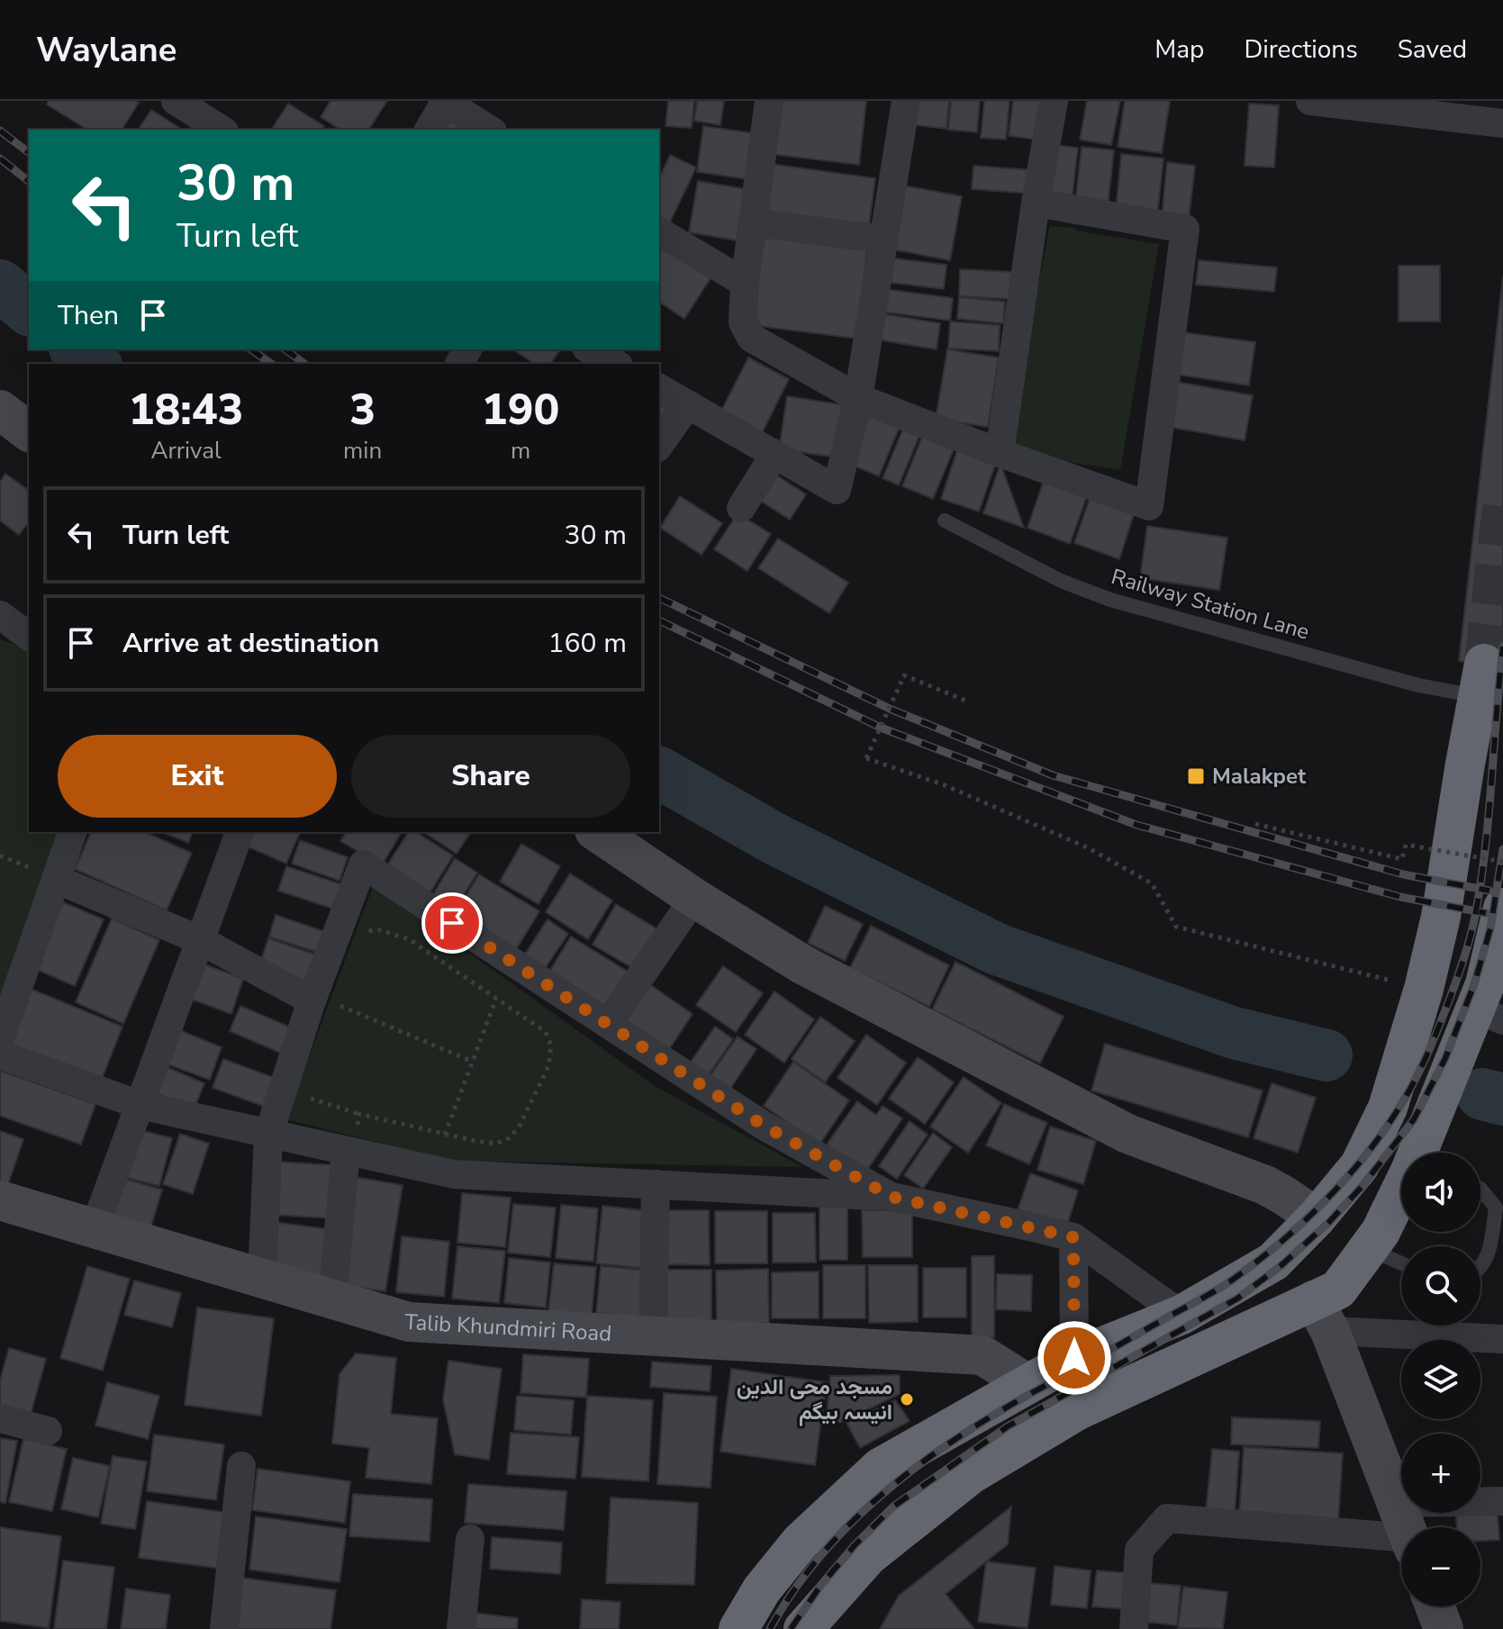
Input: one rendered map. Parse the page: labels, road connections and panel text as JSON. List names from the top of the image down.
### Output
{
  "streets": {
    "street": ["Talib Khundmiri Road"],
    "lane": ["Railway Station Lane"]
  },
  "places": {
    "transit": ["Malakpet"],
    "other": ["مسجد محی الدین انیسہ بیگم"]
  },
  "page": {
    "header": "Waylane",
    "nav": ["Map", "Directions", "Saved"],
    "turn": ["30 m", "Turn left"],
    "then": "Then",
    "eta": [
      "18:43",
      "Arrival",
      "3",
      "min",
      "190",
      "m"
    ],
    "list": [
      {
        "name": "Turn left",
        "value": "30 m"
      },
      {
        "name": "Arrive at destination",
        "value": "160 m"
      }
    ],
    "buttons": ["Exit", "Share"],
    "map_buttons": ["+", "−"]
  }
}
